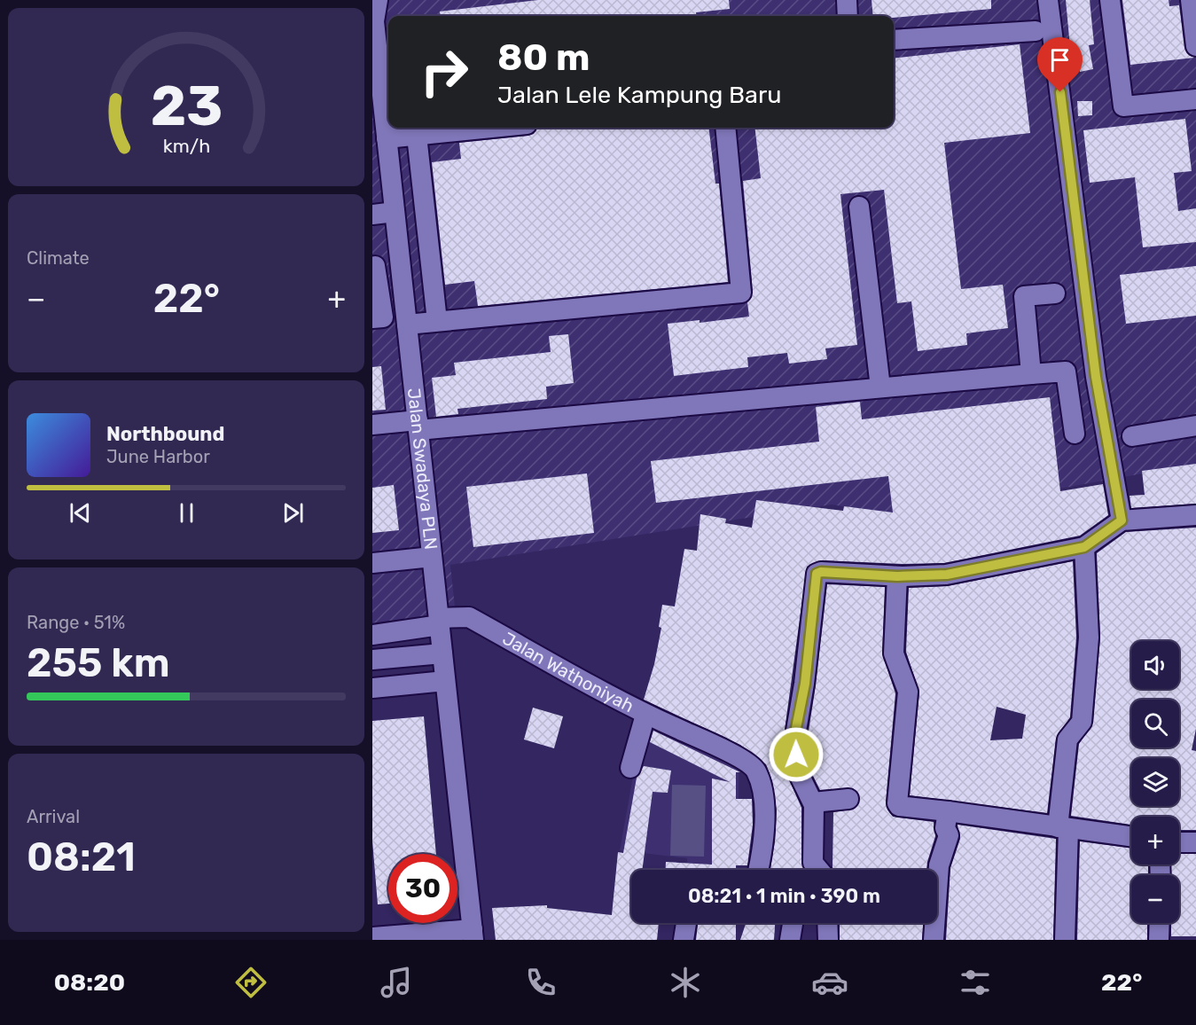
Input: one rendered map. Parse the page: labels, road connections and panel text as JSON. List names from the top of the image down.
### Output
{
  "streets": {
    "street": ["Jalan Swadaya PLN", "Jalan Wathoniyah"]
  },
  "crossings": [
    ["Jalan Swadaya PLN", "Jalan Wathoniyah"]
  ],
  "page": {
    "turn": ["80 m", "Jalan Lele Kampung Baru"],
    "tile": [
      "Climate",
      ["Range · 51%", "255 km"],
      ["Arrival", "08:21"]
    ],
    "heat": ["−", "22°", "+"],
    "song": ["Northbound", "June Harbor"],
    "map_buttons": ["+", "−"],
    "limit": "30",
    "trip": "08:21 · 1 min · 390 m",
    "tabs": ["08:20", "22°"],
    "gauge": ["23", "km/h"]
  }
}
